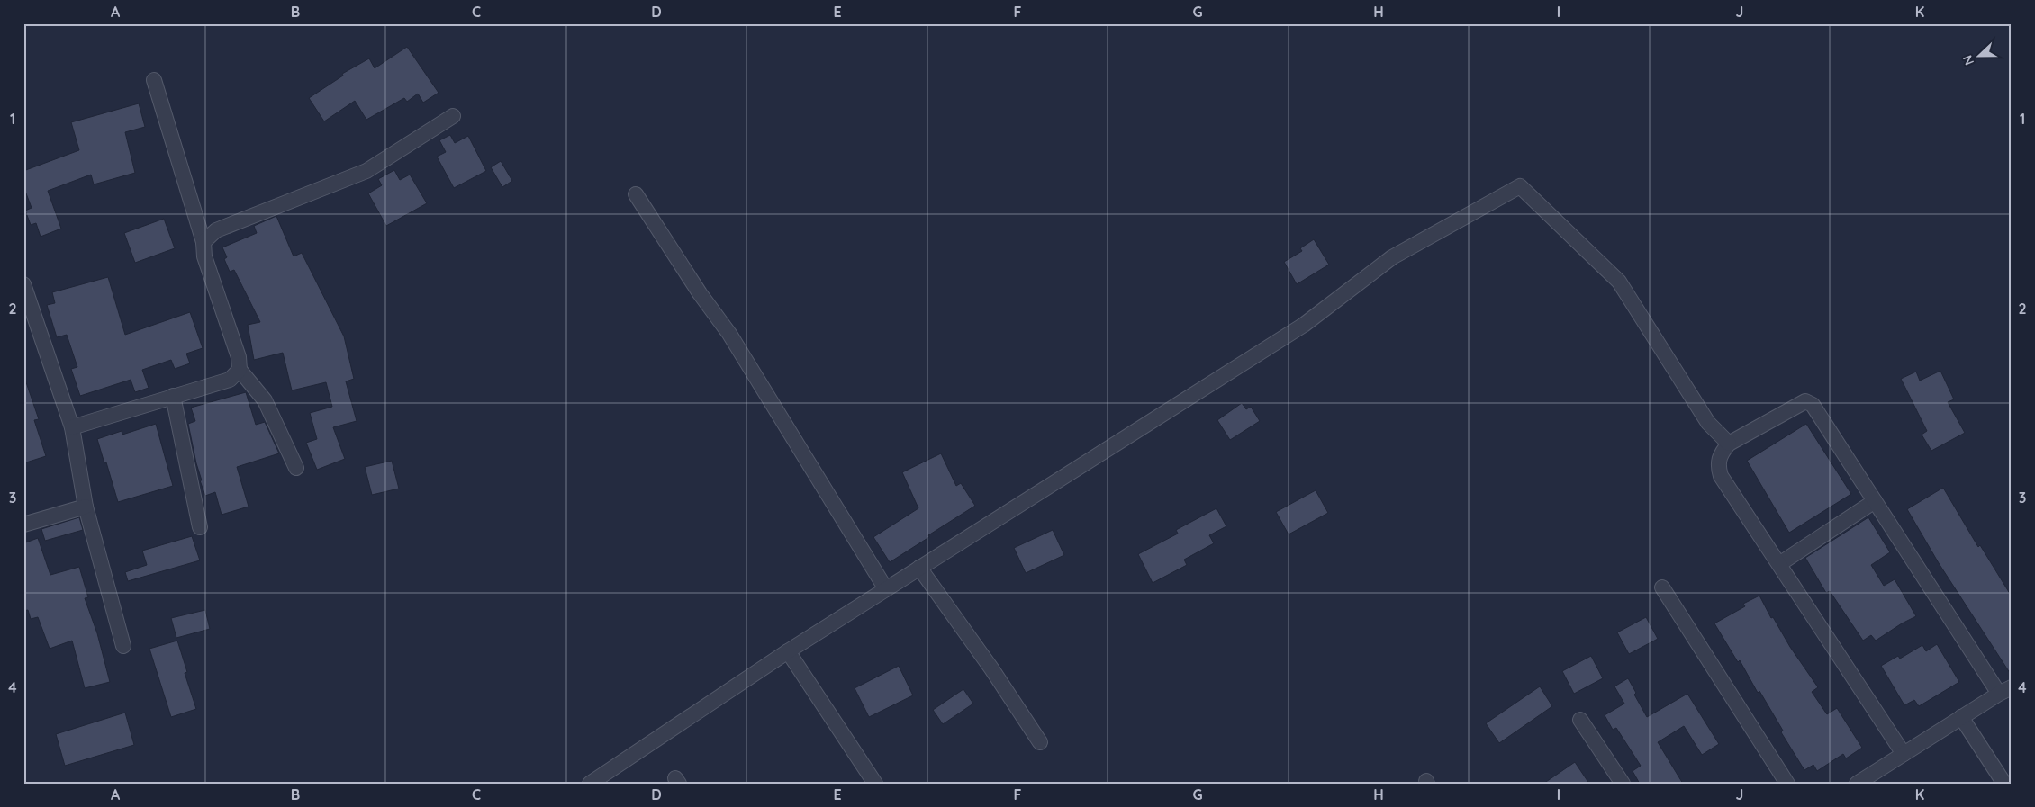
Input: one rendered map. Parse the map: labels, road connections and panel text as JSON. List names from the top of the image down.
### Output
{
  "north": "left",
  "grid": {
    "columns": [
      "A",
      "B",
      "C",
      "D",
      "E",
      "F",
      "G",
      "H",
      "I",
      "J",
      "K"
    ],
    "rows": [
      "1",
      "2",
      "3",
      "4"
    ]
  }
}
